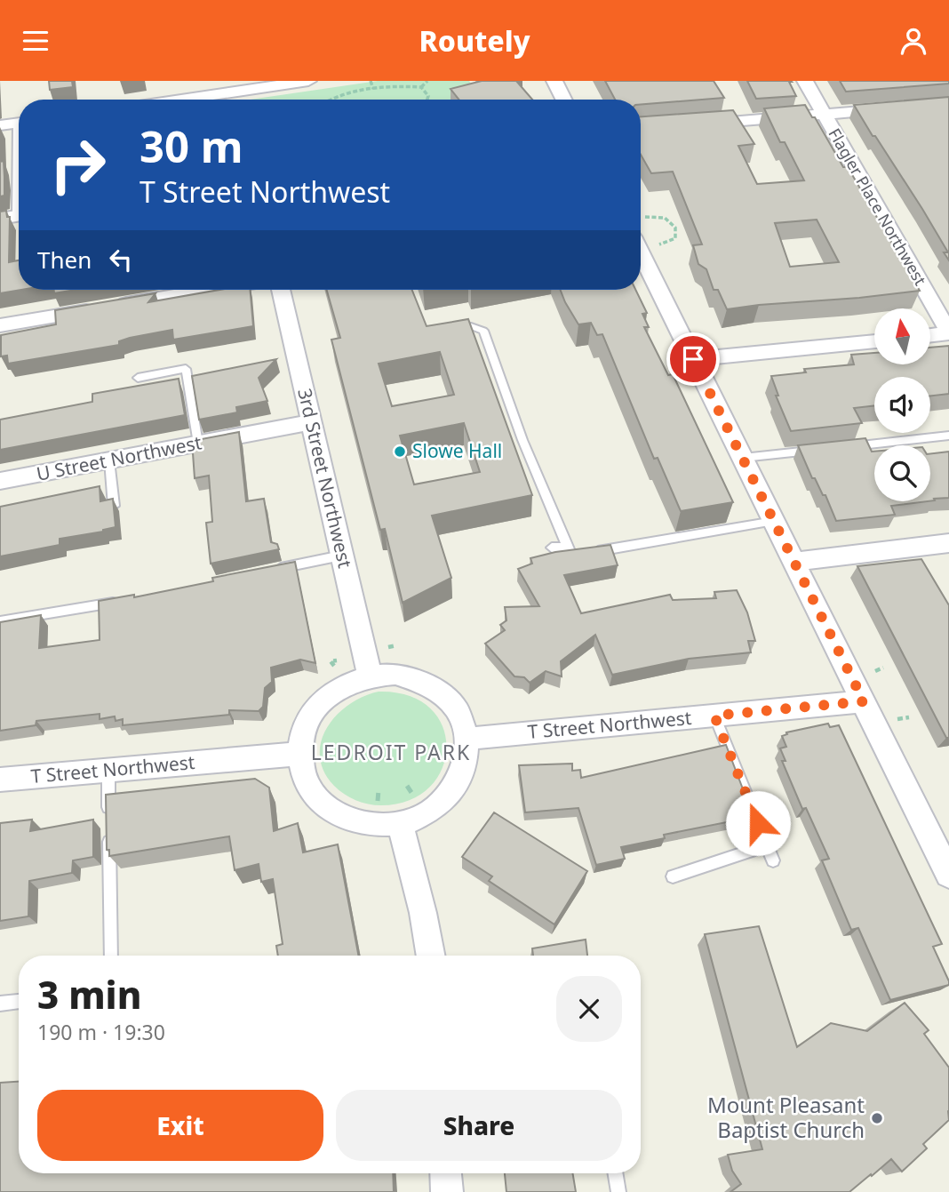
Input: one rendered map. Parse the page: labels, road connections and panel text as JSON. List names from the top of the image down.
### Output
{
  "streets": {
    "street": [
      "Flagler Place Northwest",
      "U Street Northwest",
      "3rd Street Northwest",
      "T Street Northwest"
    ]
  },
  "crossings": [
    ["U Street Northwest", "3rd Street Northwest"],
    ["3rd Street Northwest", "T Street Northwest"]
  ],
  "districts": ["LEDROIT PARK"],
  "places": ["Slowe Hall", "Mount Pleasant Baptist Church"],
  "north": "top",
  "page": {
    "header": "Routely",
    "turn": ["30 m", "T Street Northwest"],
    "then": "Then",
    "heading": ["3 min", "190 m · 19:30"],
    "buttons": ["Exit", "Share"]
  }
}
